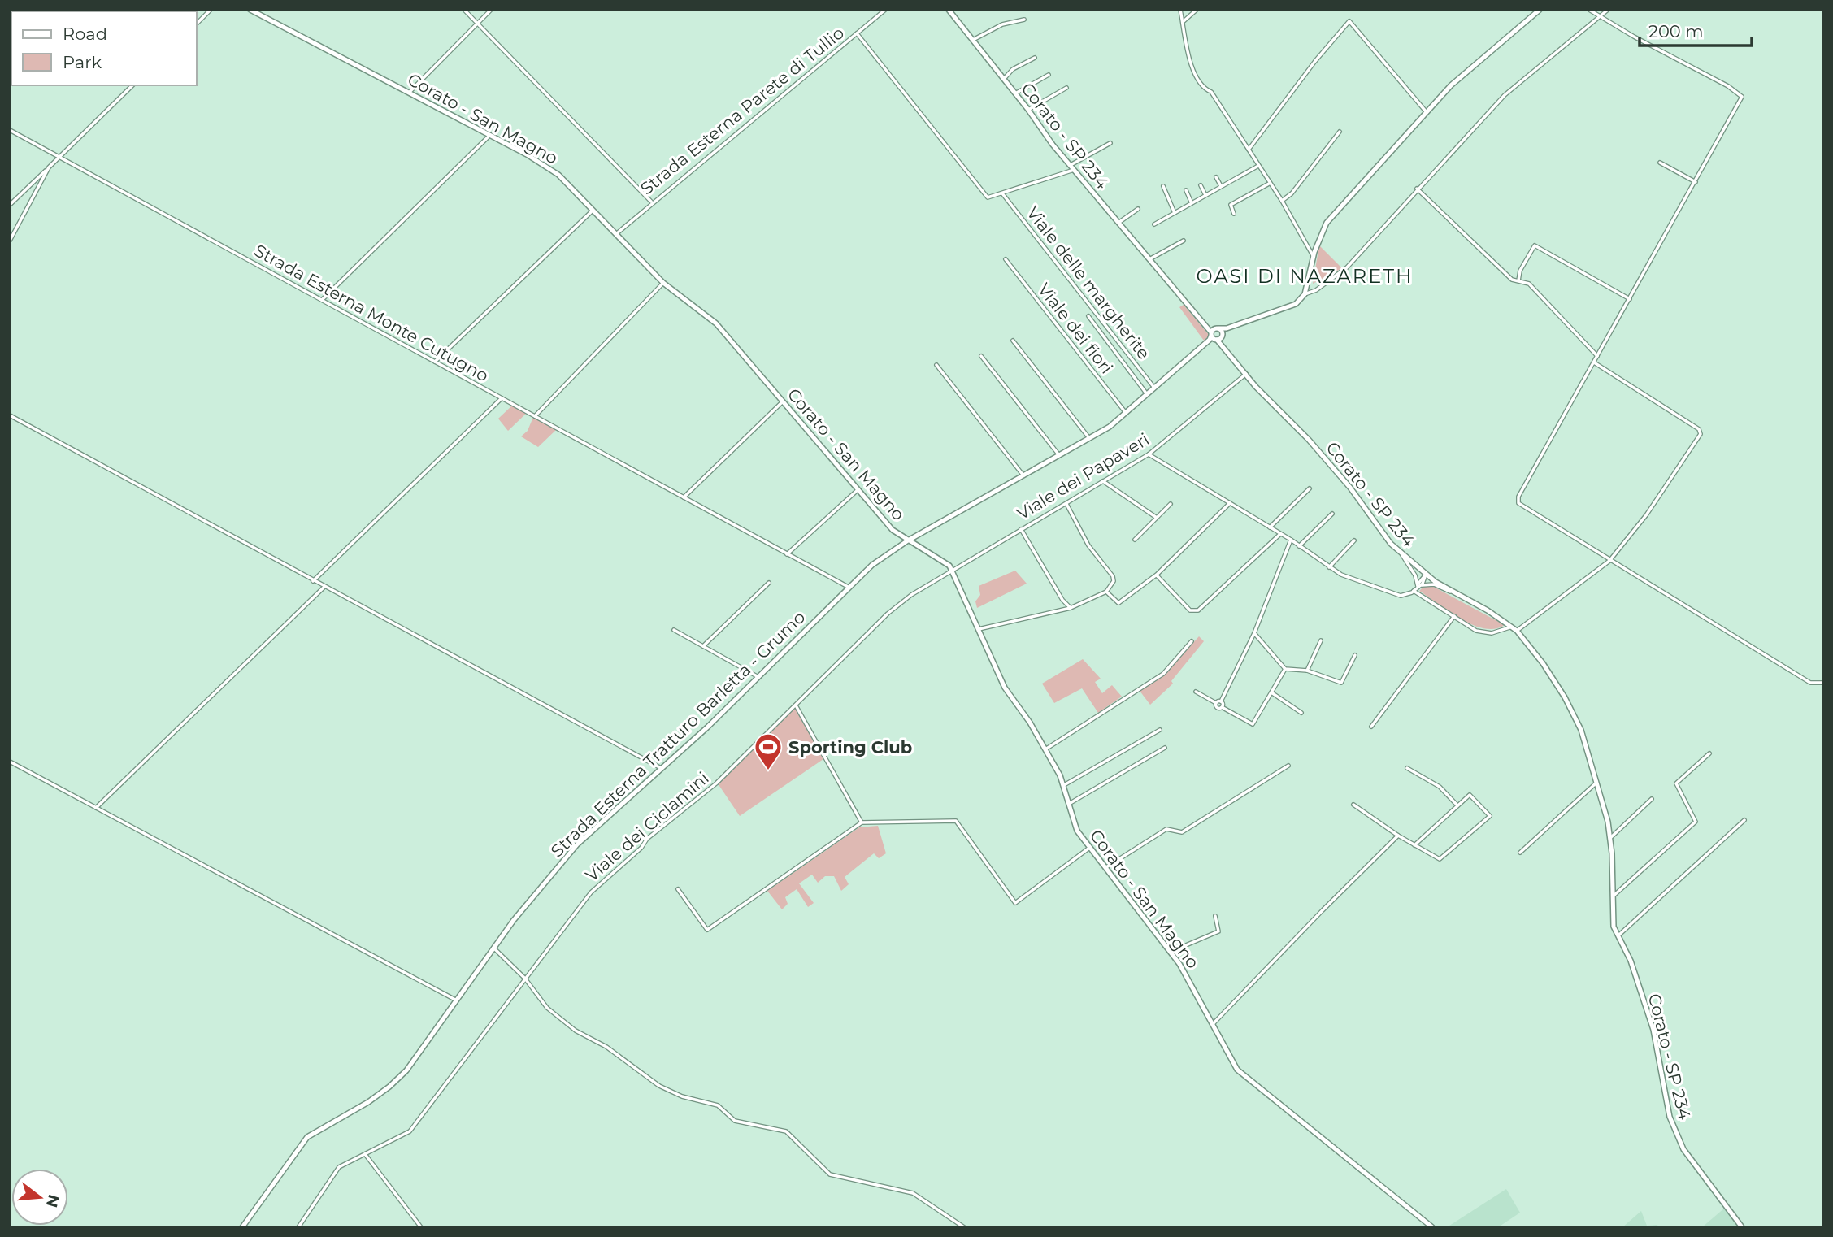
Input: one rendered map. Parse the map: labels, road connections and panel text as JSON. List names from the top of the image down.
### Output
{
  "streets": {
    "main road": ["Corato - San Magno", "Corato - SP 234", "Strada Esterna Tratturo Barletta - Grumo"],
    "street": [
      "Strada Esterna Parete di Tullio",
      "Viale delle margherite",
      "Strada Esterna Monte Cutugno",
      "Viale dei fiori",
      "Viale dei Papaveri",
      "Viale dei Ciclamini"
    ]
  },
  "crossings": [
    ["Strada Esterna Parete di Tullio", "Corato - San Magno"],
    ["Corato - San Magno", "Viale dei Papaveri"],
    ["Corato - San Magno", "Strada Esterna Tratturo Barletta - Grumo"],
    ["Corato - San Magno", "Viale dei Ciclamini"],
    ["Corato - SP 234", "Viale dei Papaveri"],
    ["Corato - SP 234", "Strada Esterna Tratturo Barletta - Grumo"],
    ["Viale delle margherite", "Strada Esterna Tratturo Barletta - Grumo"],
    ["Strada Esterna Monte Cutugno", "Strada Esterna Tratturo Barletta - Grumo"],
    ["Viale dei fiori", "Strada Esterna Tratturo Barletta - Grumo"],
    ["Viale dei Papaveri", "Viale dei Ciclamini"]
  ],
  "districts": ["OASI DI NAZARETH"],
  "places": {
    "sports": ["Sporting Club"]
  },
  "legend": ["Road", "Park"],
  "scale_bar": "200 m",
  "north": "right"
}
